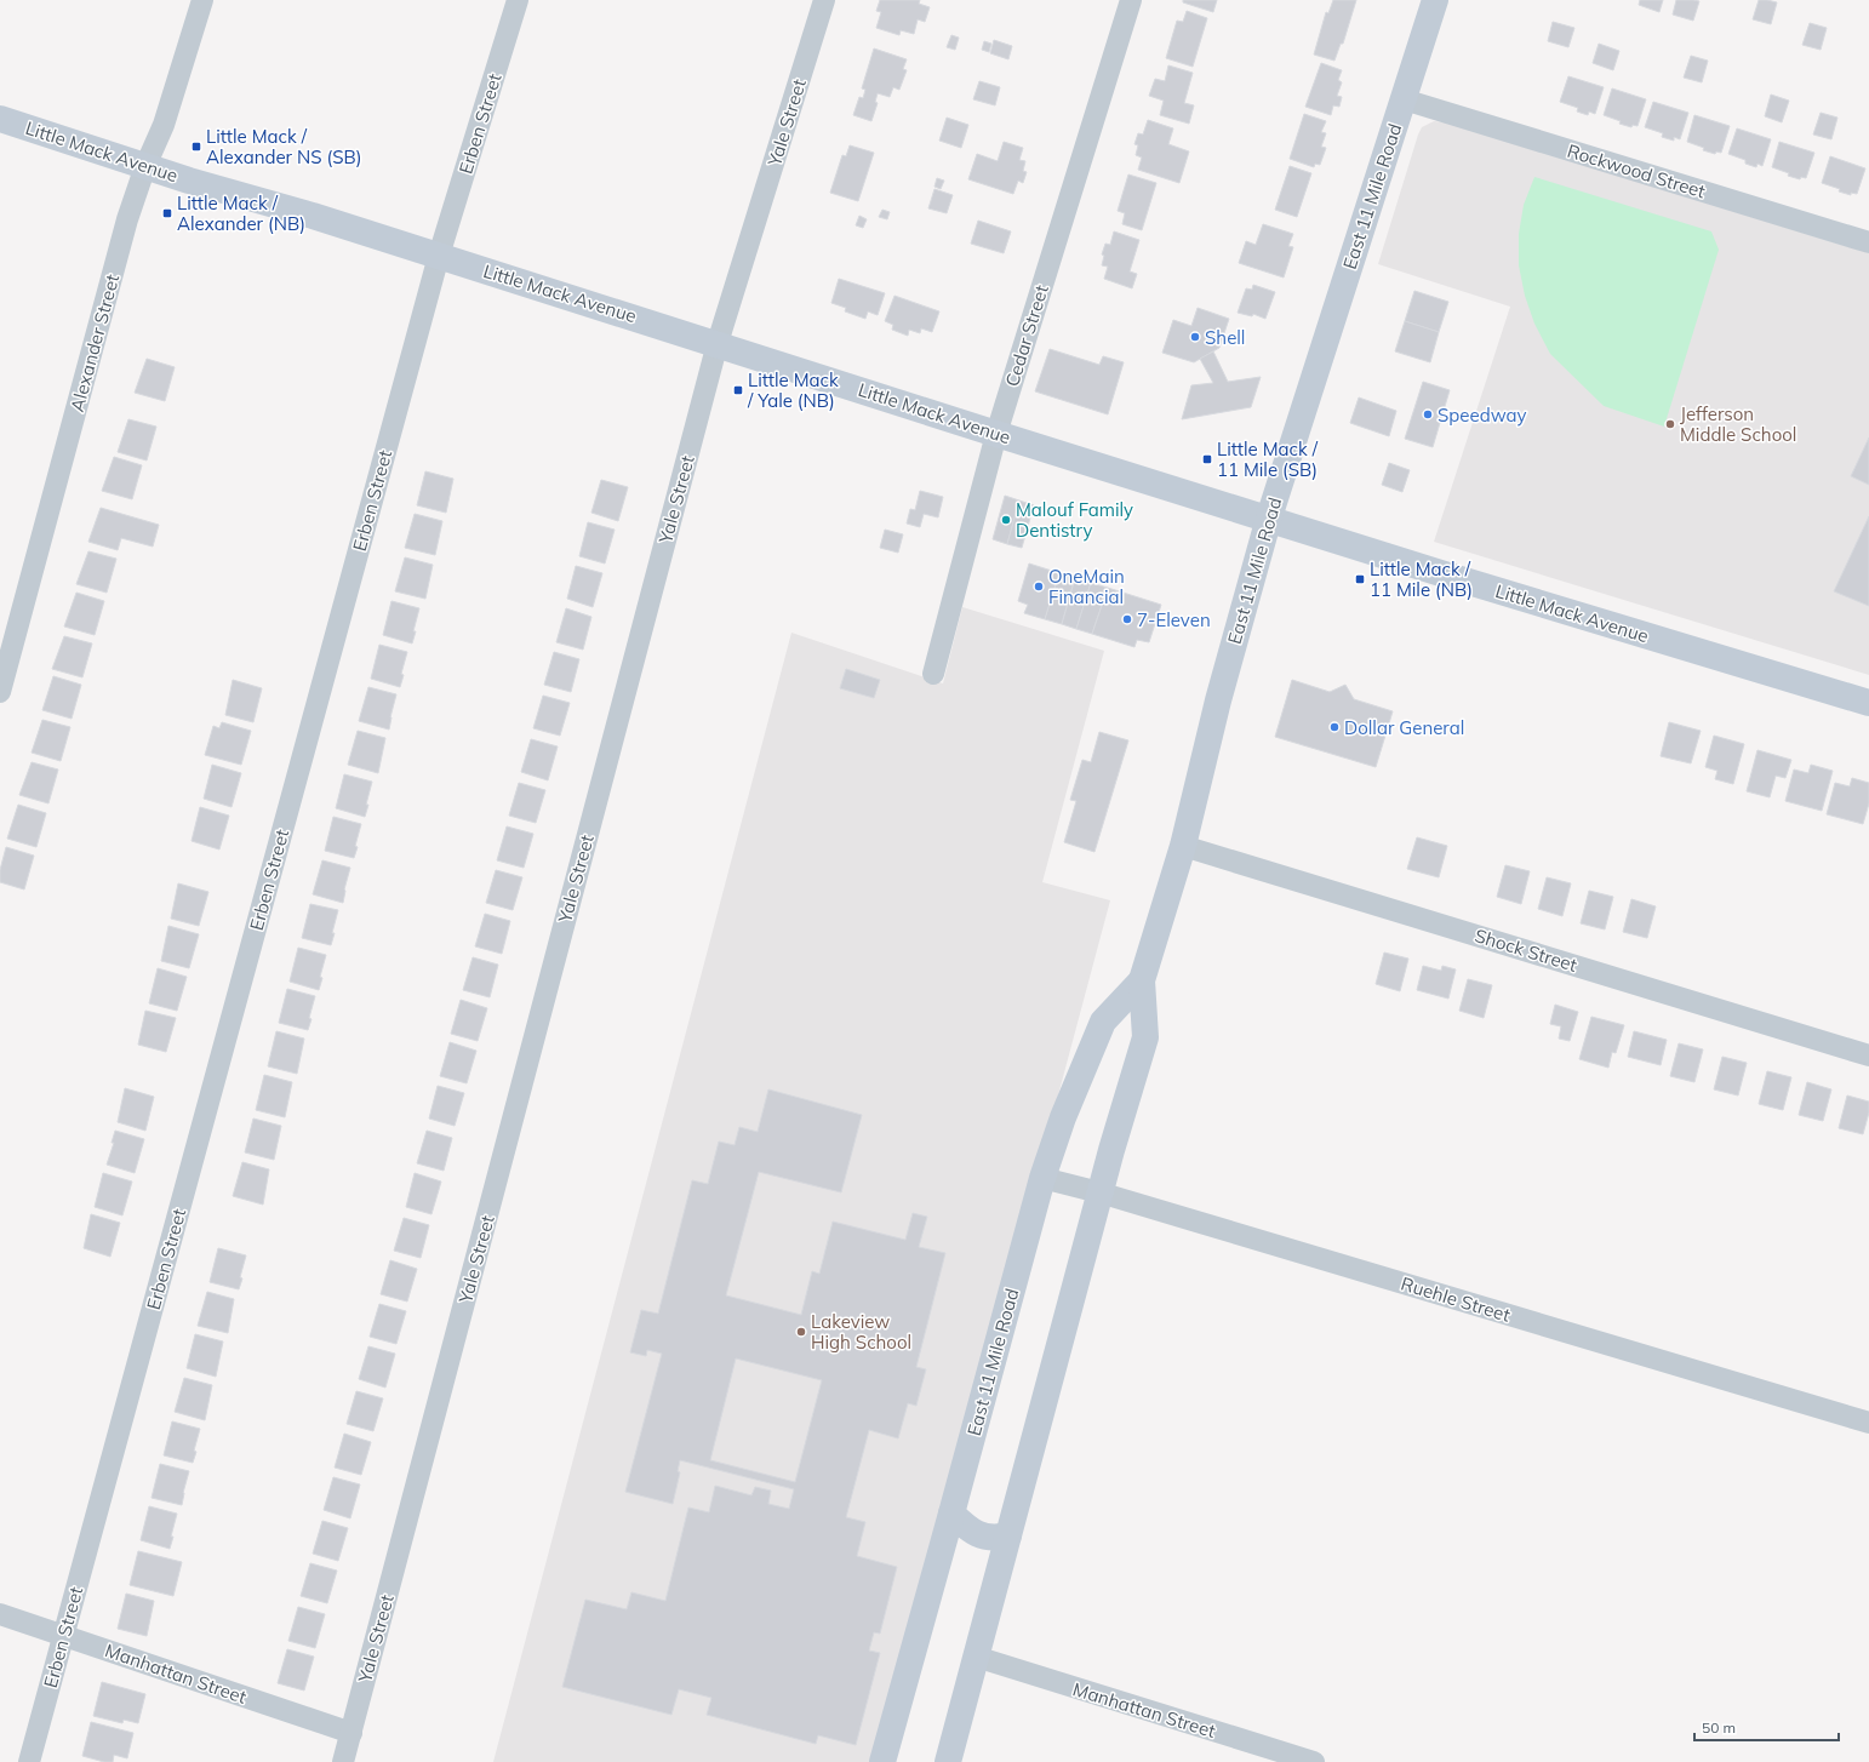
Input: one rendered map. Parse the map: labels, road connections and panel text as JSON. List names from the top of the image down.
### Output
{
  "streets": {
    "main road": ["Little Mack Avenue", "East 11 Mile Road"],
    "street": [
      "Yale Street",
      "Erben Street",
      "Rockwood Street",
      "Cedar Street",
      "Alexander Street",
      "Shock Street",
      "Ruehle Street",
      "Manhattan Street"
    ]
  },
  "crossings": [
    ["Yale Street", "Little Mack Avenue"],
    ["Yale Street", "Manhattan Street"],
    ["Erben Street", "Little Mack Avenue"],
    ["Erben Street", "Manhattan Street"],
    ["Little Mack Avenue", "East 11 Mile Road"],
    ["Little Mack Avenue", "Cedar Street"],
    ["Little Mack Avenue", "Alexander Street"],
    ["Rockwood Street", "East 11 Mile Road"],
    ["East 11 Mile Road", "Shock Street"],
    ["East 11 Mile Road", "Ruehle Street"],
    ["East 11 Mile Road", "Manhattan Street"]
  ],
  "places": {
    "transit": [
      "Little Mack / Alexander NS (SB)",
      "Little Mack / Alexander (NB)",
      "Little Mack / Yale (NB)",
      "Little Mack / 11 Mile (SB)",
      "Little Mack / 11 Mile (NB)"
    ],
    "other": [
      "Shell",
      "Speedway",
      "Jefferson Middle School",
      "Malouf Family Dentistry",
      "OneMain Financial",
      "7-Eleven",
      "Dollar General",
      "Lakeview High School"
    ]
  },
  "scale_bar": "50 m"
}
